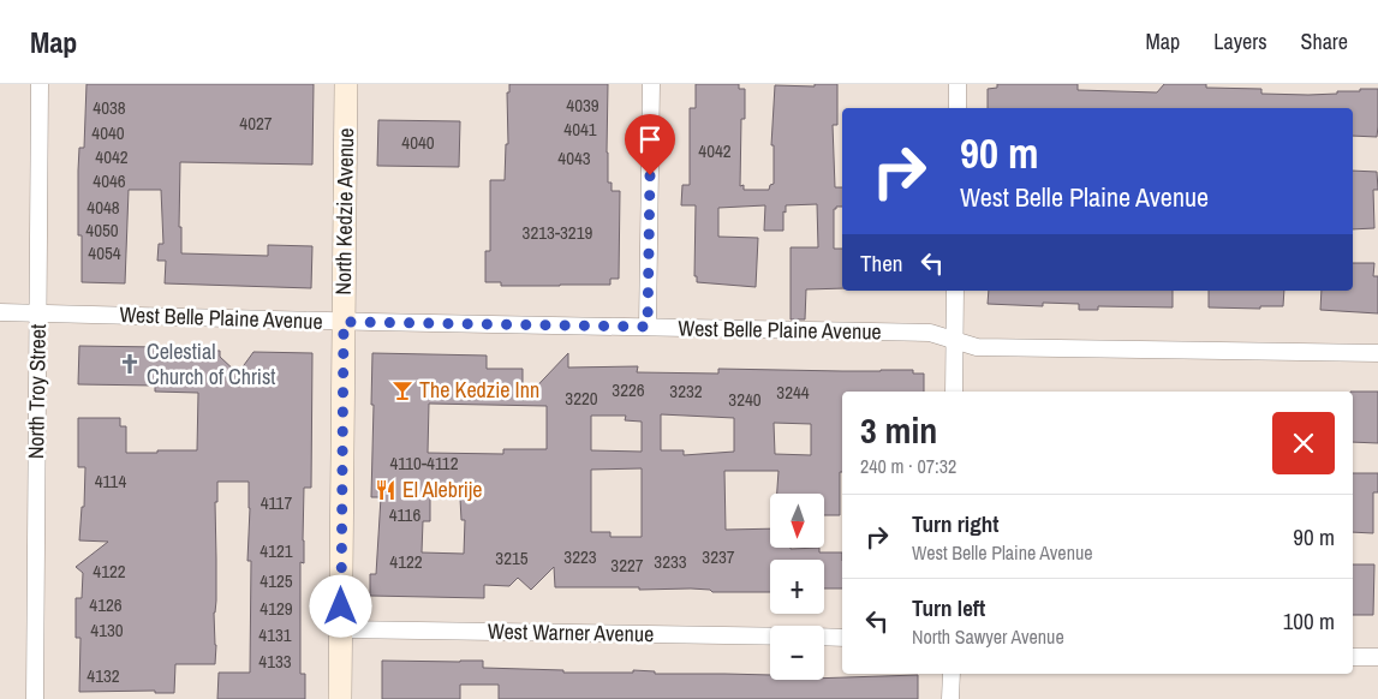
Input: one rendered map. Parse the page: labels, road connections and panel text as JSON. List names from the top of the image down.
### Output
{
  "streets": {
    "main road": ["North Kedzie Avenue"],
    "street": ["West Belle Plaine Avenue", "North Troy Street", "West Warner Avenue"]
  },
  "crossings": [
    ["North Kedzie Avenue", "West Belle Plaine Avenue"],
    ["North Kedzie Avenue", "West Warner Avenue"],
    ["West Belle Plaine Avenue", "North Troy Street"]
  ],
  "places": {
    "church": ["Celestial Church of Christ"],
    "bar": ["The Kedzie Inn"],
    "restaurant": ["El Alebrije"]
  },
  "house_numbers": [
    "4039",
    "4038",
    "4027",
    "4041",
    "4040",
    "4040",
    "4042",
    "4042",
    "4043",
    "4046",
    "4048",
    "4050",
    "3213-3219",
    "4054",
    "3226",
    "3232",
    "3244",
    "3220",
    "3240",
    "4110-4112",
    "4114",
    "4117",
    "4116",
    "4121",
    "3223",
    "3237",
    "3215",
    "4122",
    "3233",
    "3227",
    "4122",
    "4125",
    "4126",
    "4129",
    "4130",
    "4131",
    "4133",
    "4132"
  ],
  "north": "bottom",
  "page": {
    "header": "Map",
    "nav": ["Map", "Layers", "Share"],
    "turn": ["90 m", "West Belle Plaine Avenue"],
    "then": "Then",
    "heading": ["3 min", "240 m · 07:32"],
    "map_buttons": ["+", "−"],
    "list": [
      {
        "name": "Turn right",
        "note": "West Belle Plaine Avenue",
        "value": "90 m"
      },
      {
        "name": "Turn left",
        "note": "North Sawyer Avenue",
        "value": "100 m"
      }
    ]
  }
}
